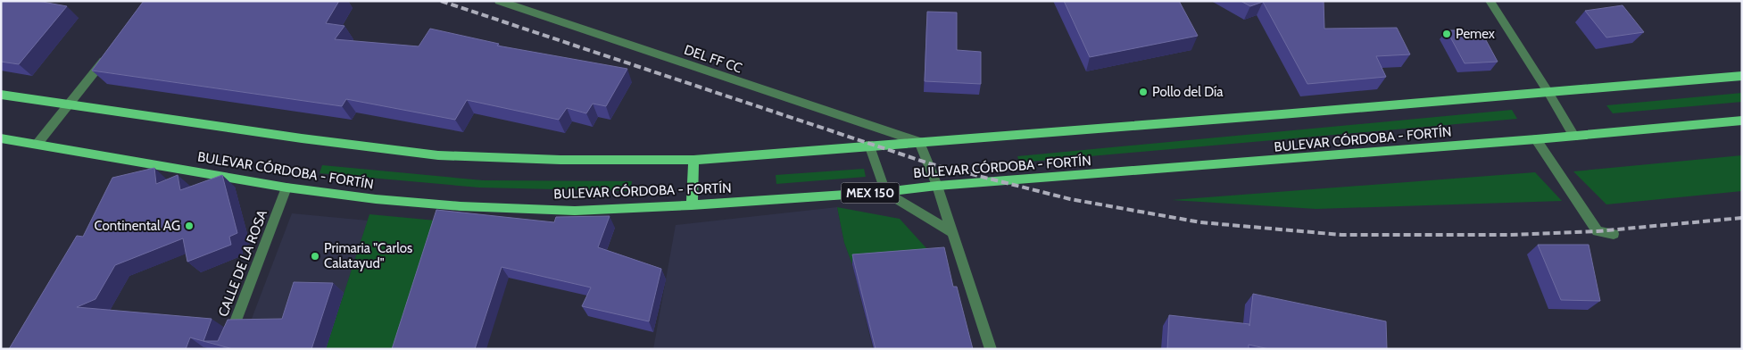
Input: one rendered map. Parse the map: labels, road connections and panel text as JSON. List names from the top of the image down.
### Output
{
  "streets": {
    "main road": ["BULEVAR CÓRDOBA - FORTÍN", "MEX 150"],
    "street": ["DEL FF CC", "CALLE DE LA ROSA"]
  },
  "crossings": [
    ["BULEVAR CÓRDOBA - FORTÍN", "CALLE DE LA ROSA"]
  ],
  "places": [
    "Pemex",
    "Pollo del Día",
    "Continental AG",
    "Primaria \"Carlos Calatayud\""
  ]
}
